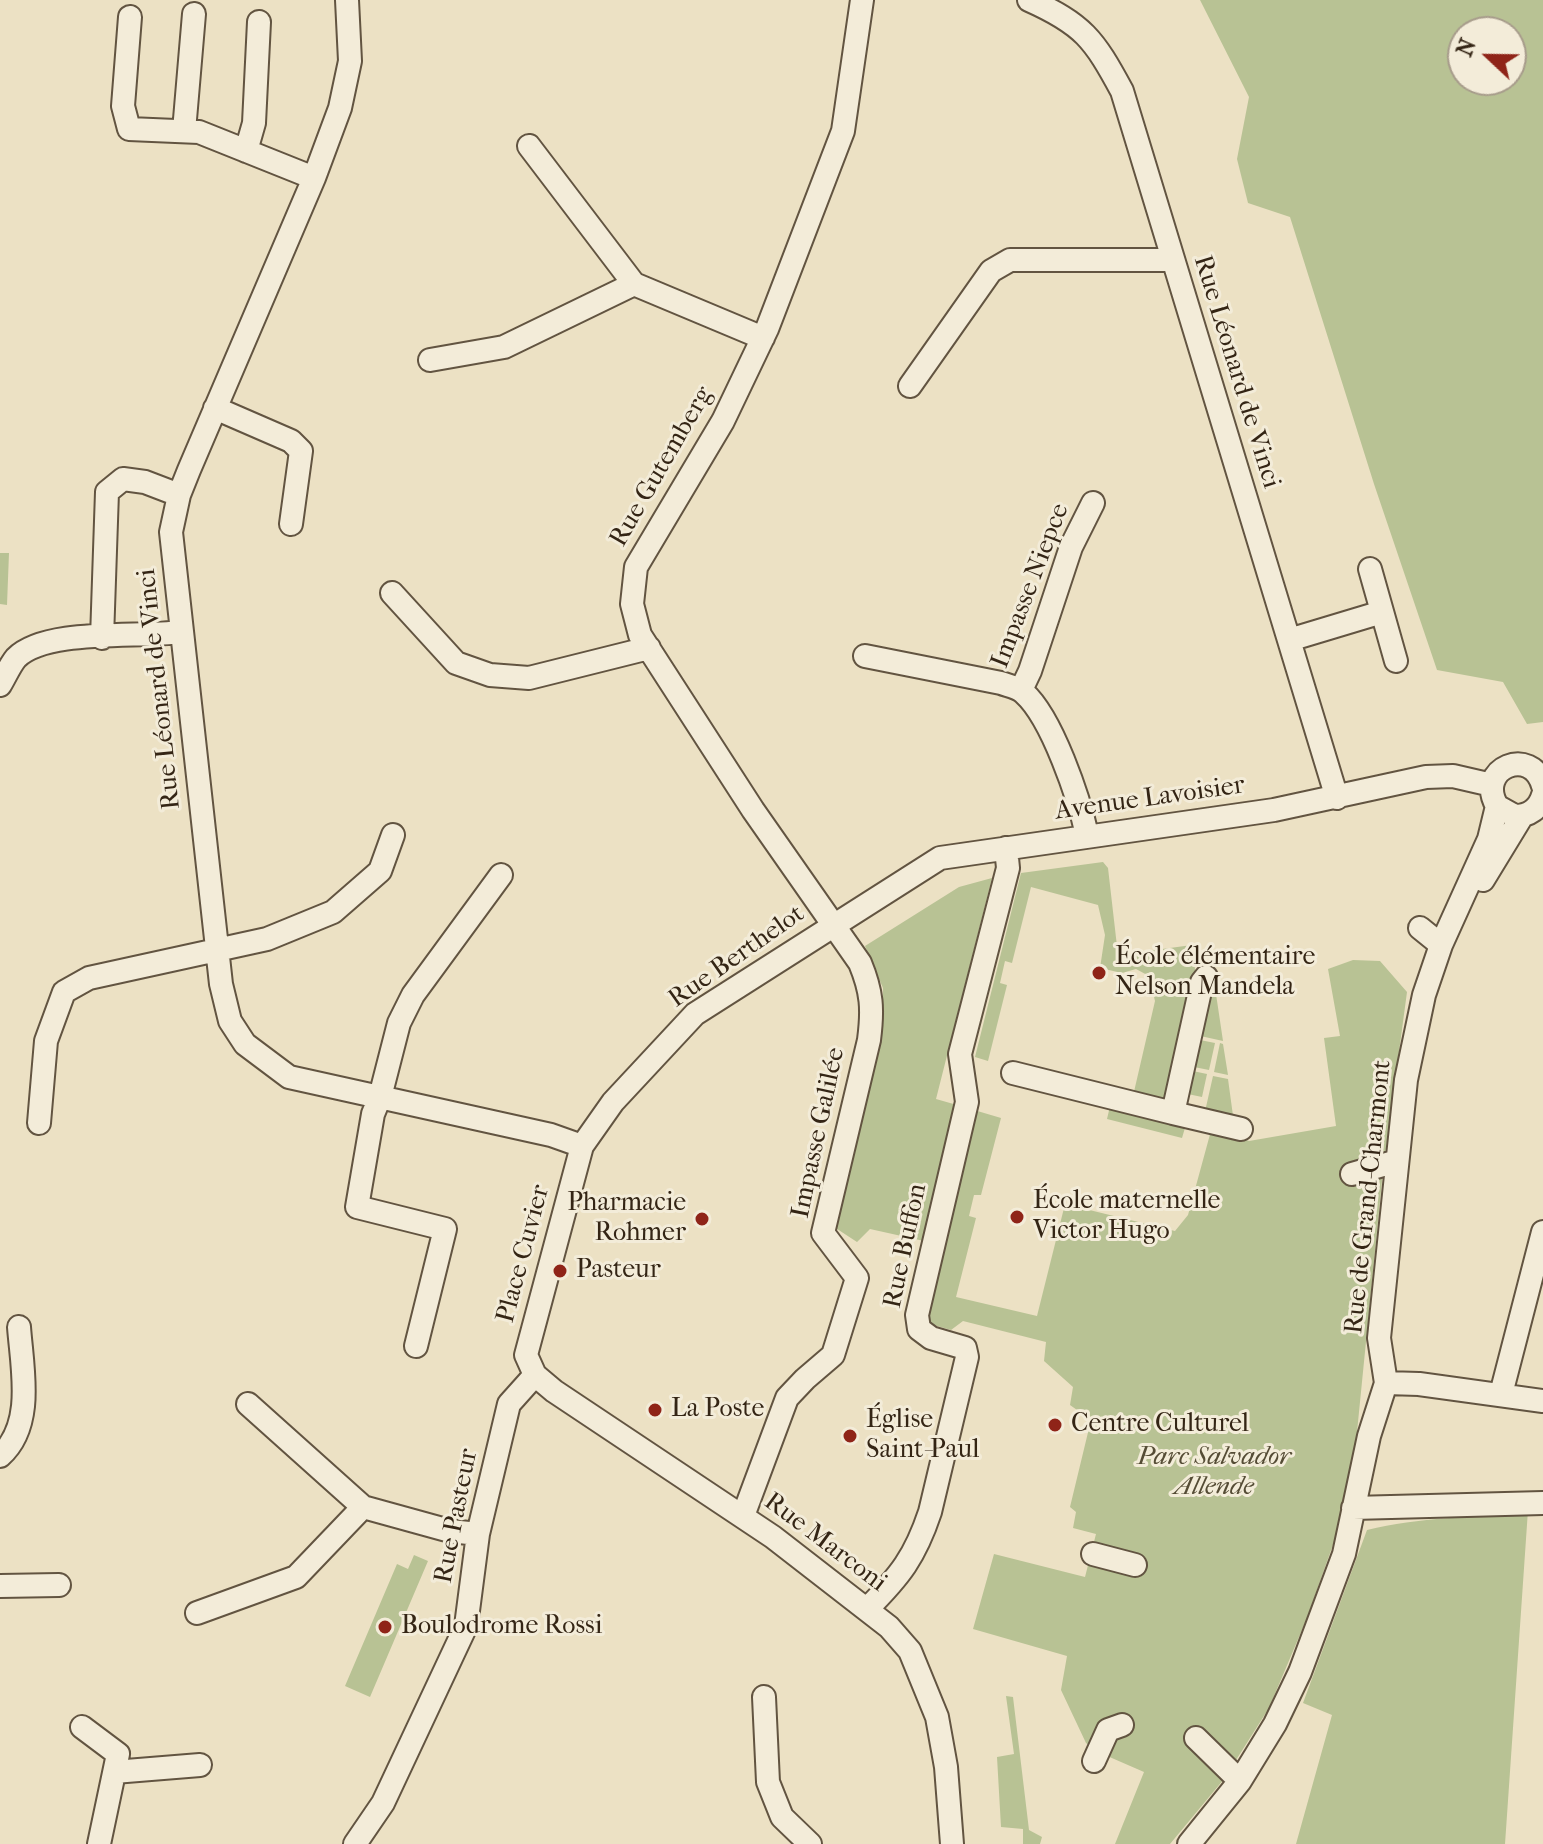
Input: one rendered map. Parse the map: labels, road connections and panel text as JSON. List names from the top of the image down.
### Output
{
  "streets": {
    "street": [
      "Rue Léonard de Vinci",
      "Rue Gutemberg",
      "Impasse Niepce",
      "Avenue Lavoisier",
      "Rue Berthelot",
      "Impasse Galilée",
      "Rue de Grand-Charmont",
      "Rue Buffon",
      "Place Cuvier",
      "Rue Pasteur",
      "Rue Marconi"
    ]
  },
  "crossings": [
    ["Rue Léonard de Vinci", "Avenue Lavoisier"],
    ["Rue Léonard de Vinci", "Rue Berthelot"],
    ["Rue Léonard de Vinci", "Place Cuvier"],
    ["Rue Gutemberg", "Avenue Lavoisier"],
    ["Rue Gutemberg", "Rue Berthelot"],
    ["Rue Gutemberg", "Impasse Galilée"],
    ["Impasse Niepce", "Avenue Lavoisier"],
    ["Avenue Lavoisier", "Rue Berthelot"],
    ["Avenue Lavoisier", "Impasse Galilée"],
    ["Avenue Lavoisier", "Rue de Grand-Charmont"],
    ["Avenue Lavoisier", "Rue Buffon"],
    ["Rue Berthelot", "Impasse Galilée"],
    ["Rue Berthelot", "Place Cuvier"],
    ["Impasse Galilée", "Rue Marconi"],
    ["Rue Buffon", "Rue Marconi"],
    ["Place Cuvier", "Rue Pasteur"],
    ["Place Cuvier", "Rue Marconi"],
    ["Rue Pasteur", "Rue Marconi"]
  ],
  "parks": ["Parc Salvador Allende"],
  "places": [
    "École élémentaire Nelson Mandela",
    "École maternelle Victor Hugo",
    "Pharmacie Rohmer",
    "Pasteur",
    "La Poste",
    "Centre Culturel",
    "Église Saint-Paul",
    "Boulodrome Rossi"
  ],
  "north": "left"
}
